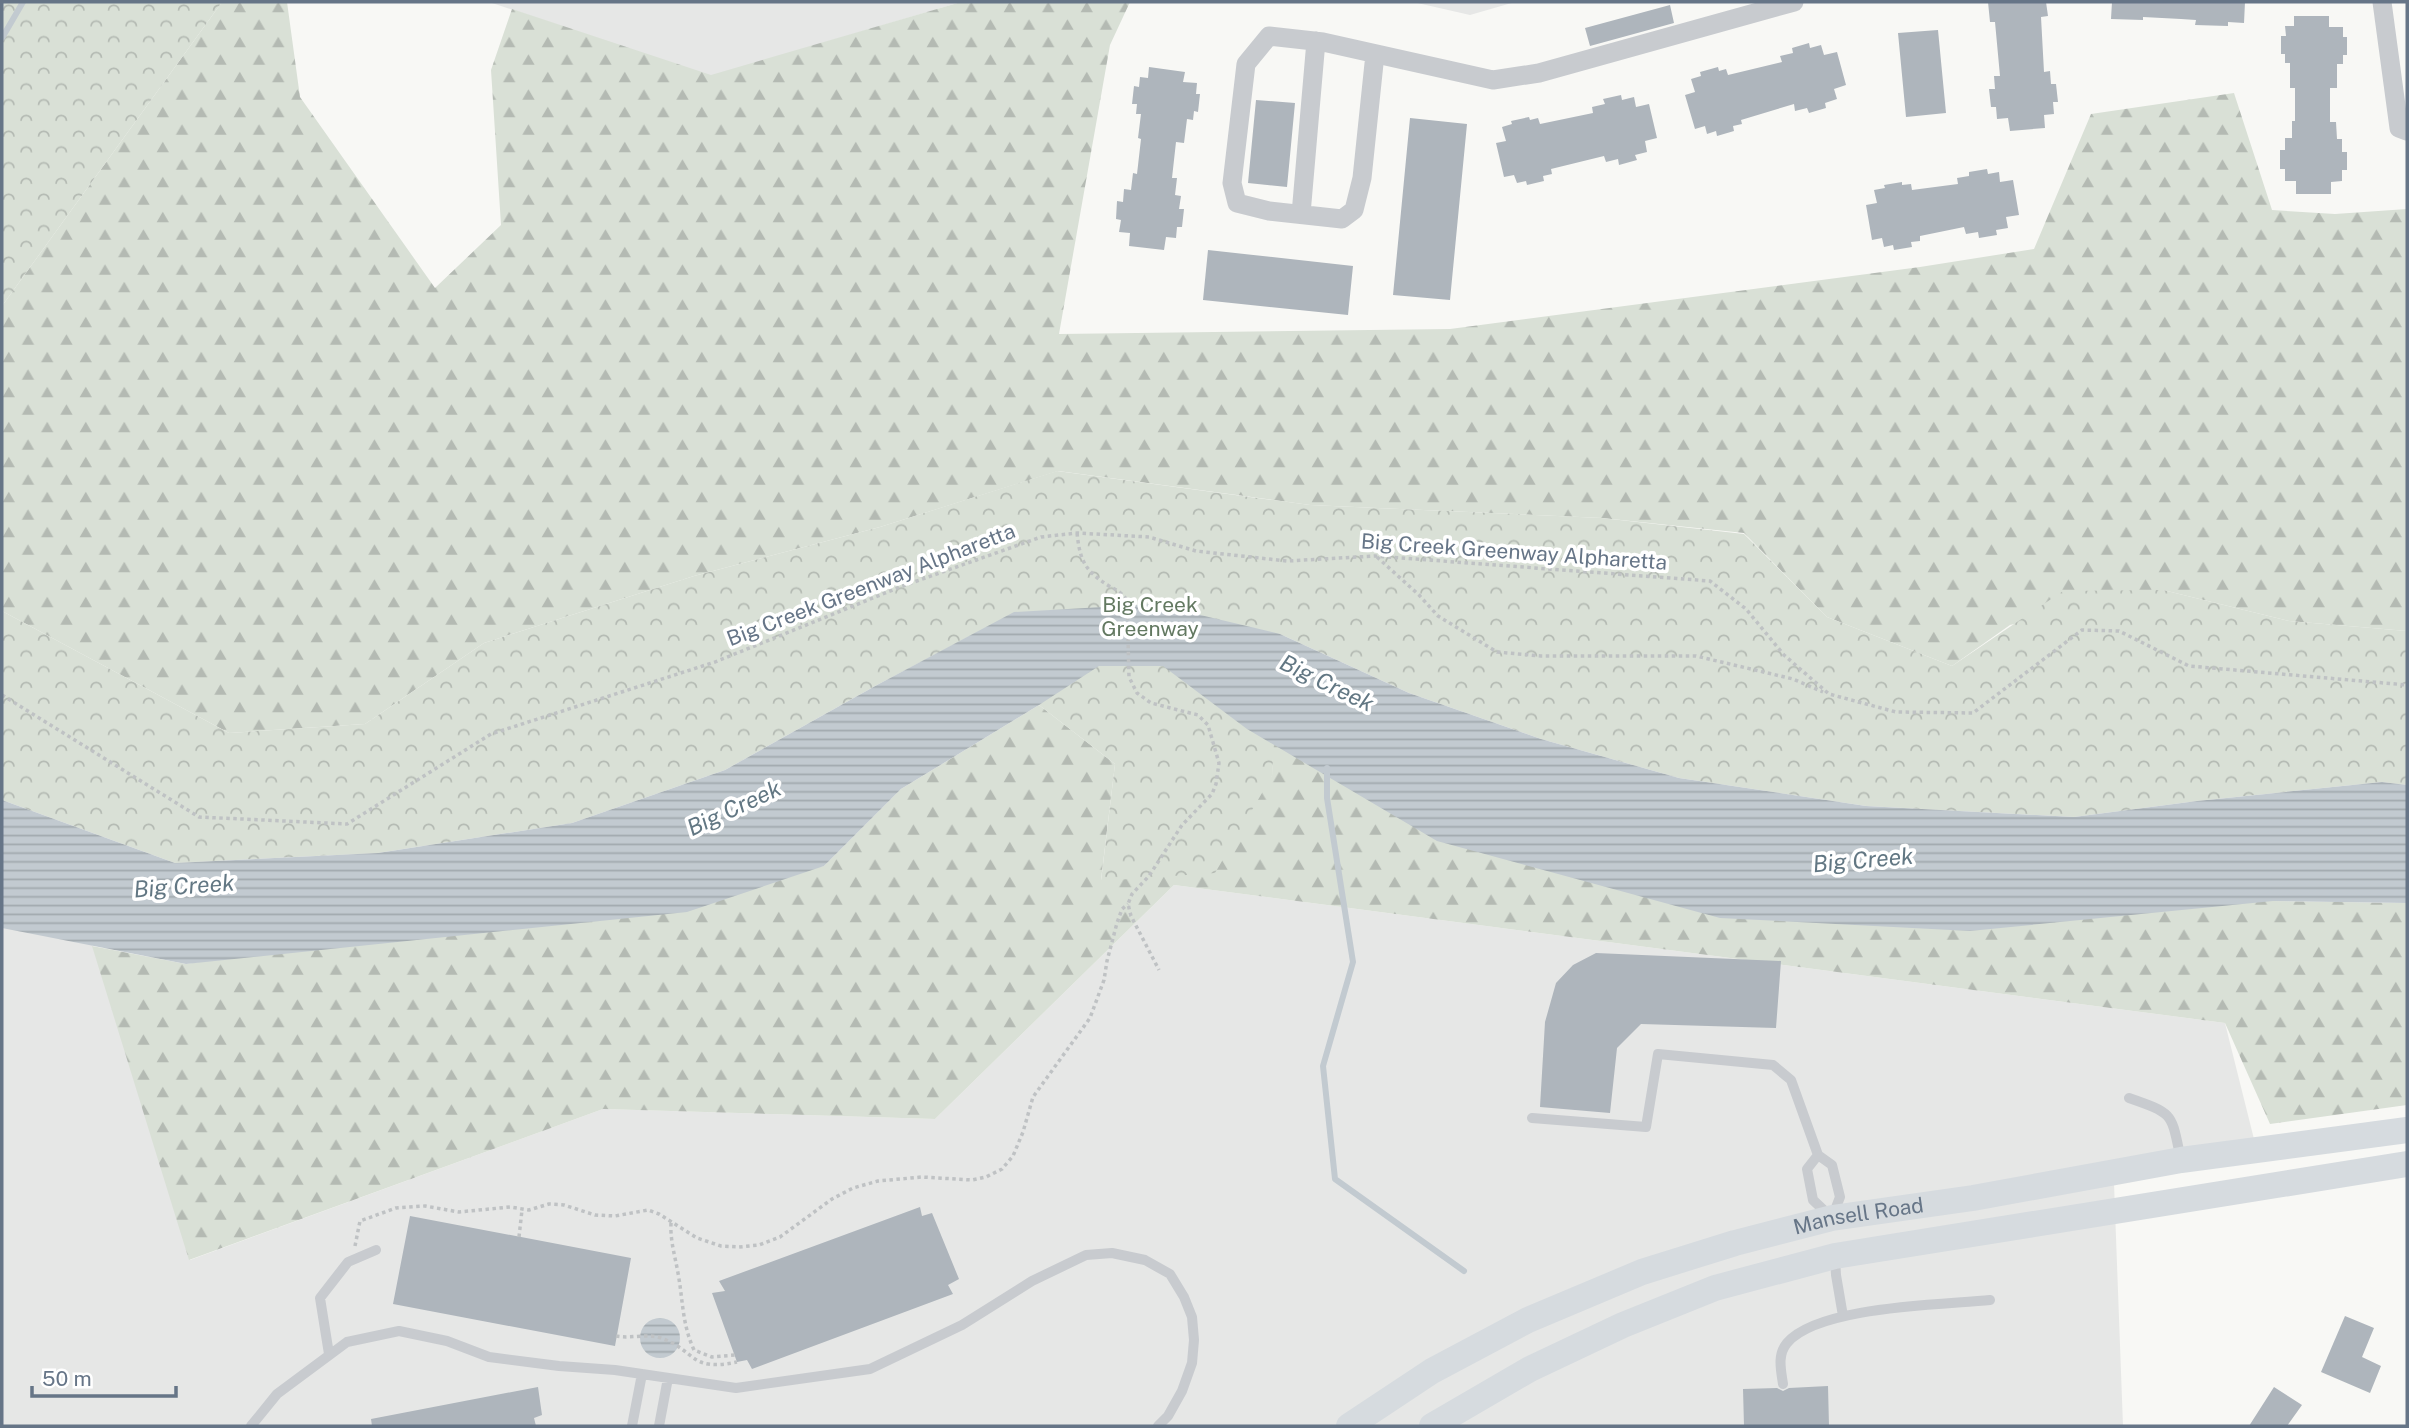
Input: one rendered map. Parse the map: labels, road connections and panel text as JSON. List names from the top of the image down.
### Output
{
  "streets": {
    "main road": ["Mansell Road"],
    "path": ["Big Creek Greenway Alpharetta"]
  },
  "water": ["Big Creek"],
  "parks": ["Big Creek Greenway"],
  "scale_bar": "50 m"
}
